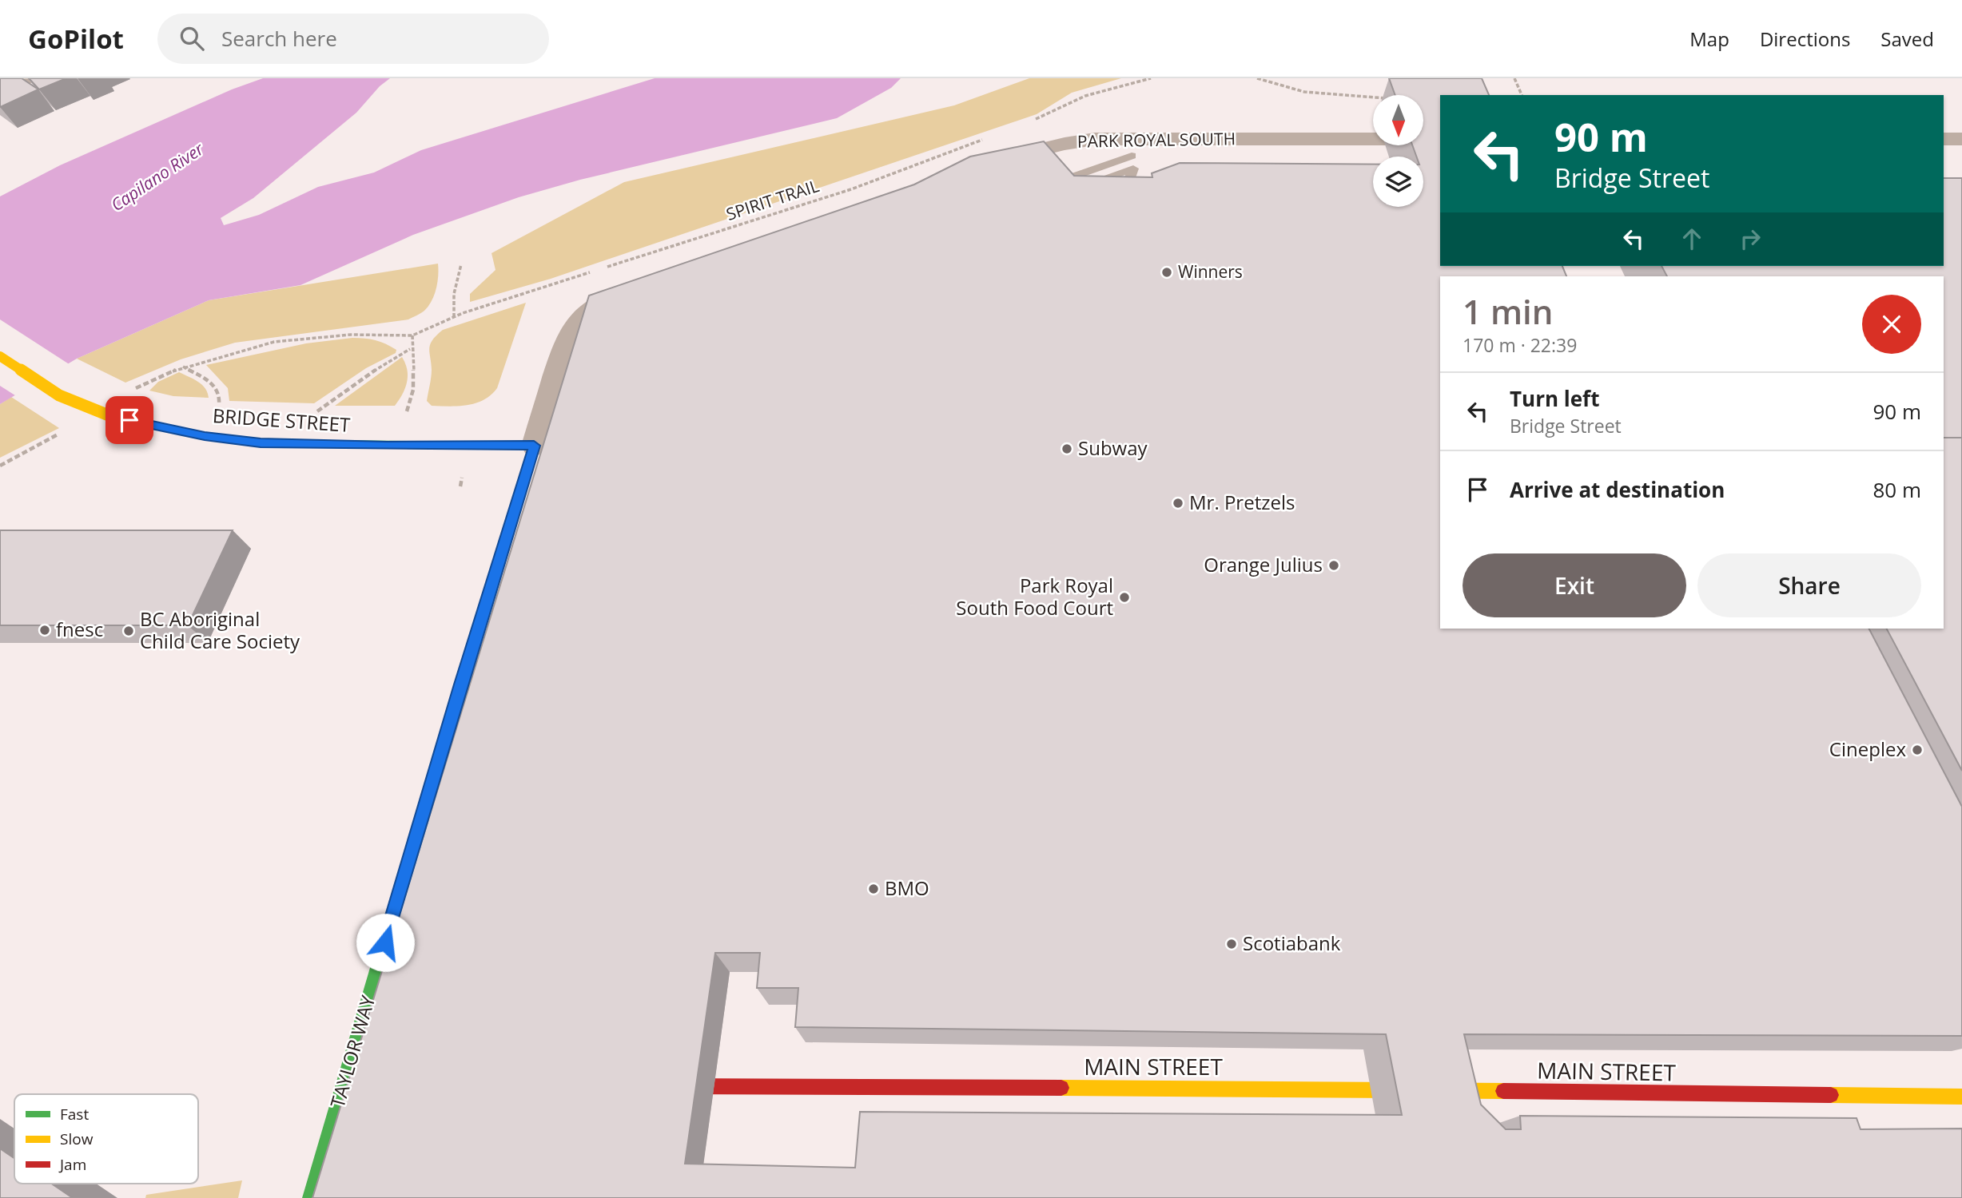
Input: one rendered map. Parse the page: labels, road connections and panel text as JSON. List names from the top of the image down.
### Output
{
  "streets": {
    "street": [
      "PARK ROYAL SOUTH",
      "BRIDGE STREET",
      "TAYLOR WAY",
      "MAIN STREET"
    ],
    "path": ["SPIRIT TRAIL"]
  },
  "crossings": [
    ["BRIDGE STREET", "TAYLOR WAY"]
  ],
  "water": ["Capilano River"],
  "places": [
    "Winners",
    "Subway",
    "Mr. Pretzels",
    "Orange Julius",
    "Park Royal South Food Court",
    "fnesc",
    "BC Aboriginal Child Care Society",
    "Cineplex",
    "BMO",
    "Scotiabank"
  ],
  "legend": ["Fast", "Slow", "Jam"],
  "north": "bottom",
  "page": {
    "header": "GoPilot",
    "search": "Search here",
    "nav": ["Map", "Directions", "Saved"],
    "turn": ["90 m", "Bridge Street"],
    "heading": ["1 min", "170 m · 22:39"],
    "list": [
      {
        "name": "Turn left",
        "note": "Bridge Street",
        "value": "90 m"
      },
      {
        "name": "Arrive at destination",
        "value": "80 m"
      }
    ],
    "buttons": ["Exit", "Share"]
  }
}
